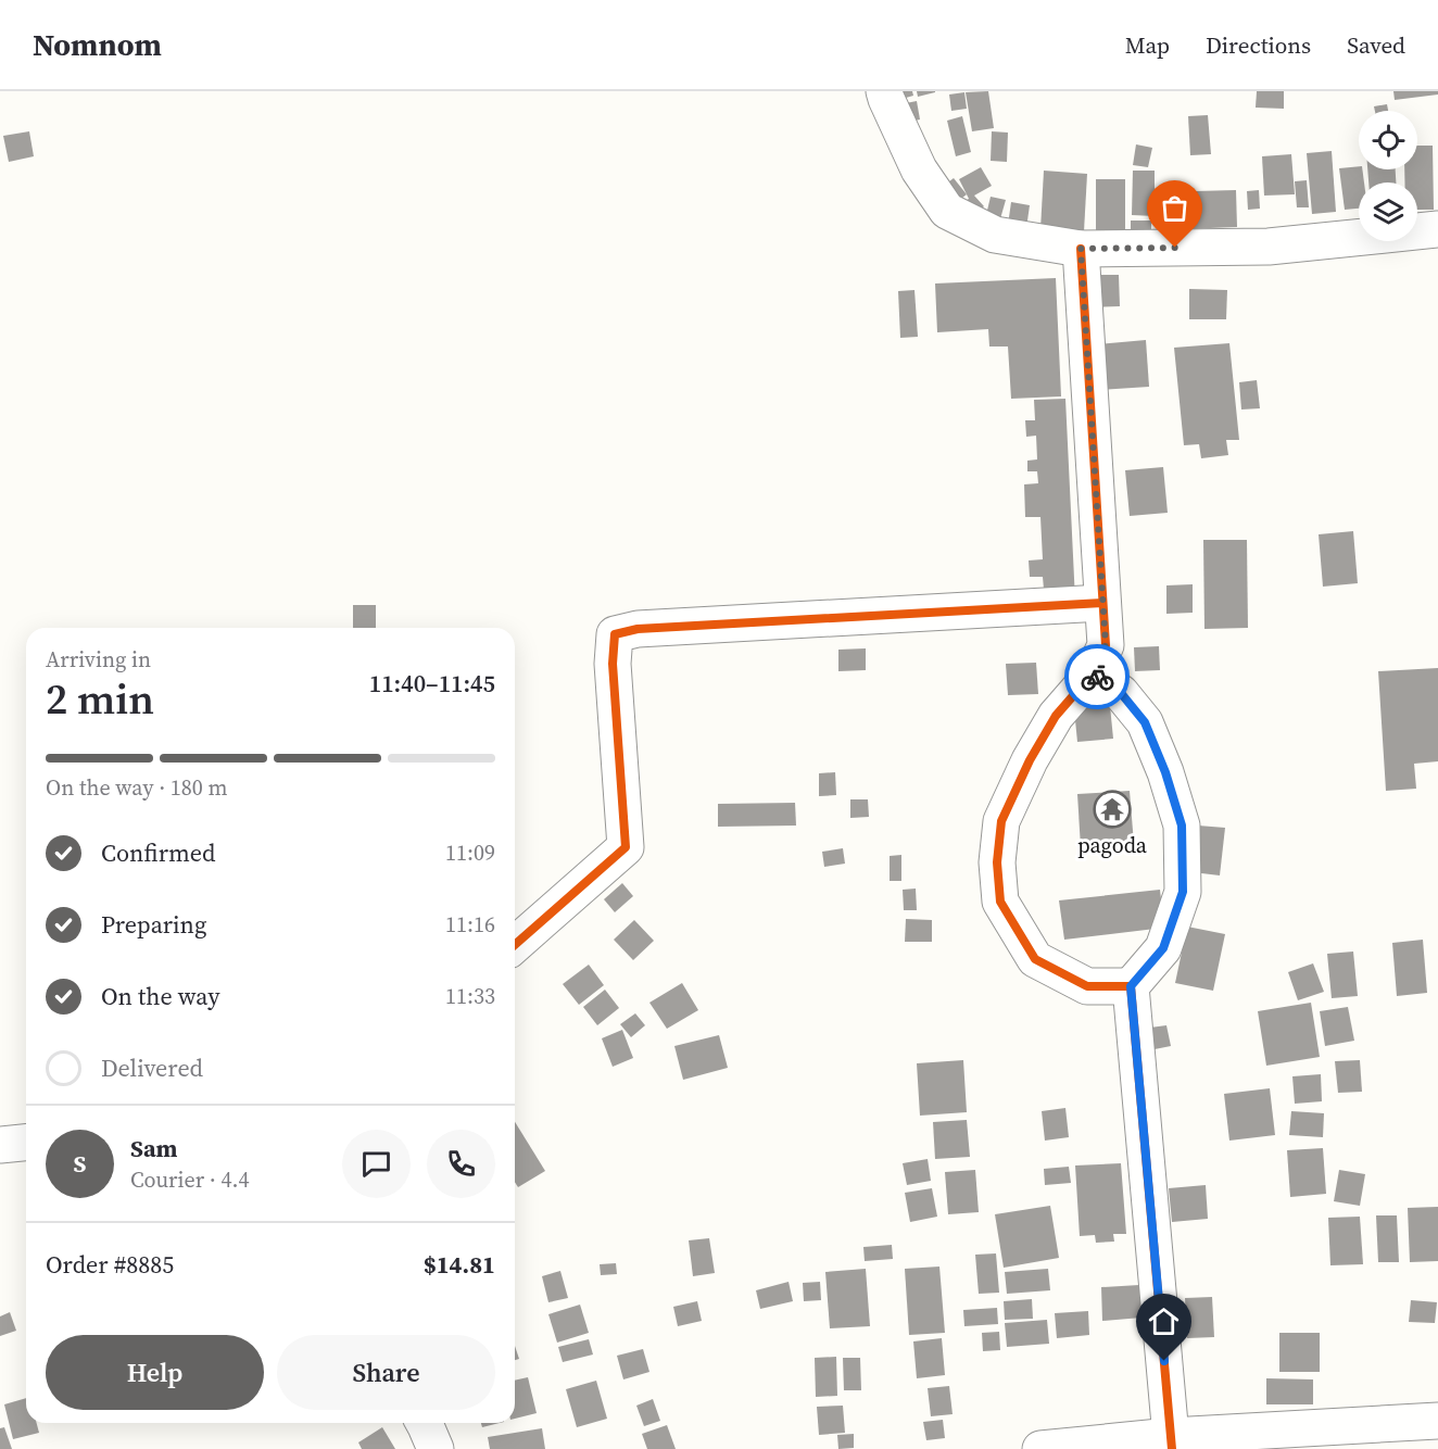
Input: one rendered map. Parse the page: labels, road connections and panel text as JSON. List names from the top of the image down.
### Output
{
  "places": {
    "temple": ["pagoda"]
  },
  "page": {
    "header": "Nomnom",
    "nav": ["Map", "Directions", "Saved"],
    "heading": ["2 min", "Arriving in", "11:40–11:45"],
    "panel": [
      "Sam",
      "Courier · 4.4",
      "Order #8885",
      "$14.81"
    ],
    "bar": "On the way · 180 m",
    "list": [
      ["Confirmed", "11:09"],
      ["Preparing", "11:16"],
      ["On the way", "11:33"],
      "Delivered"
    ],
    "round": "S",
    "buttons": ["Help", "Share"]
  }
}
